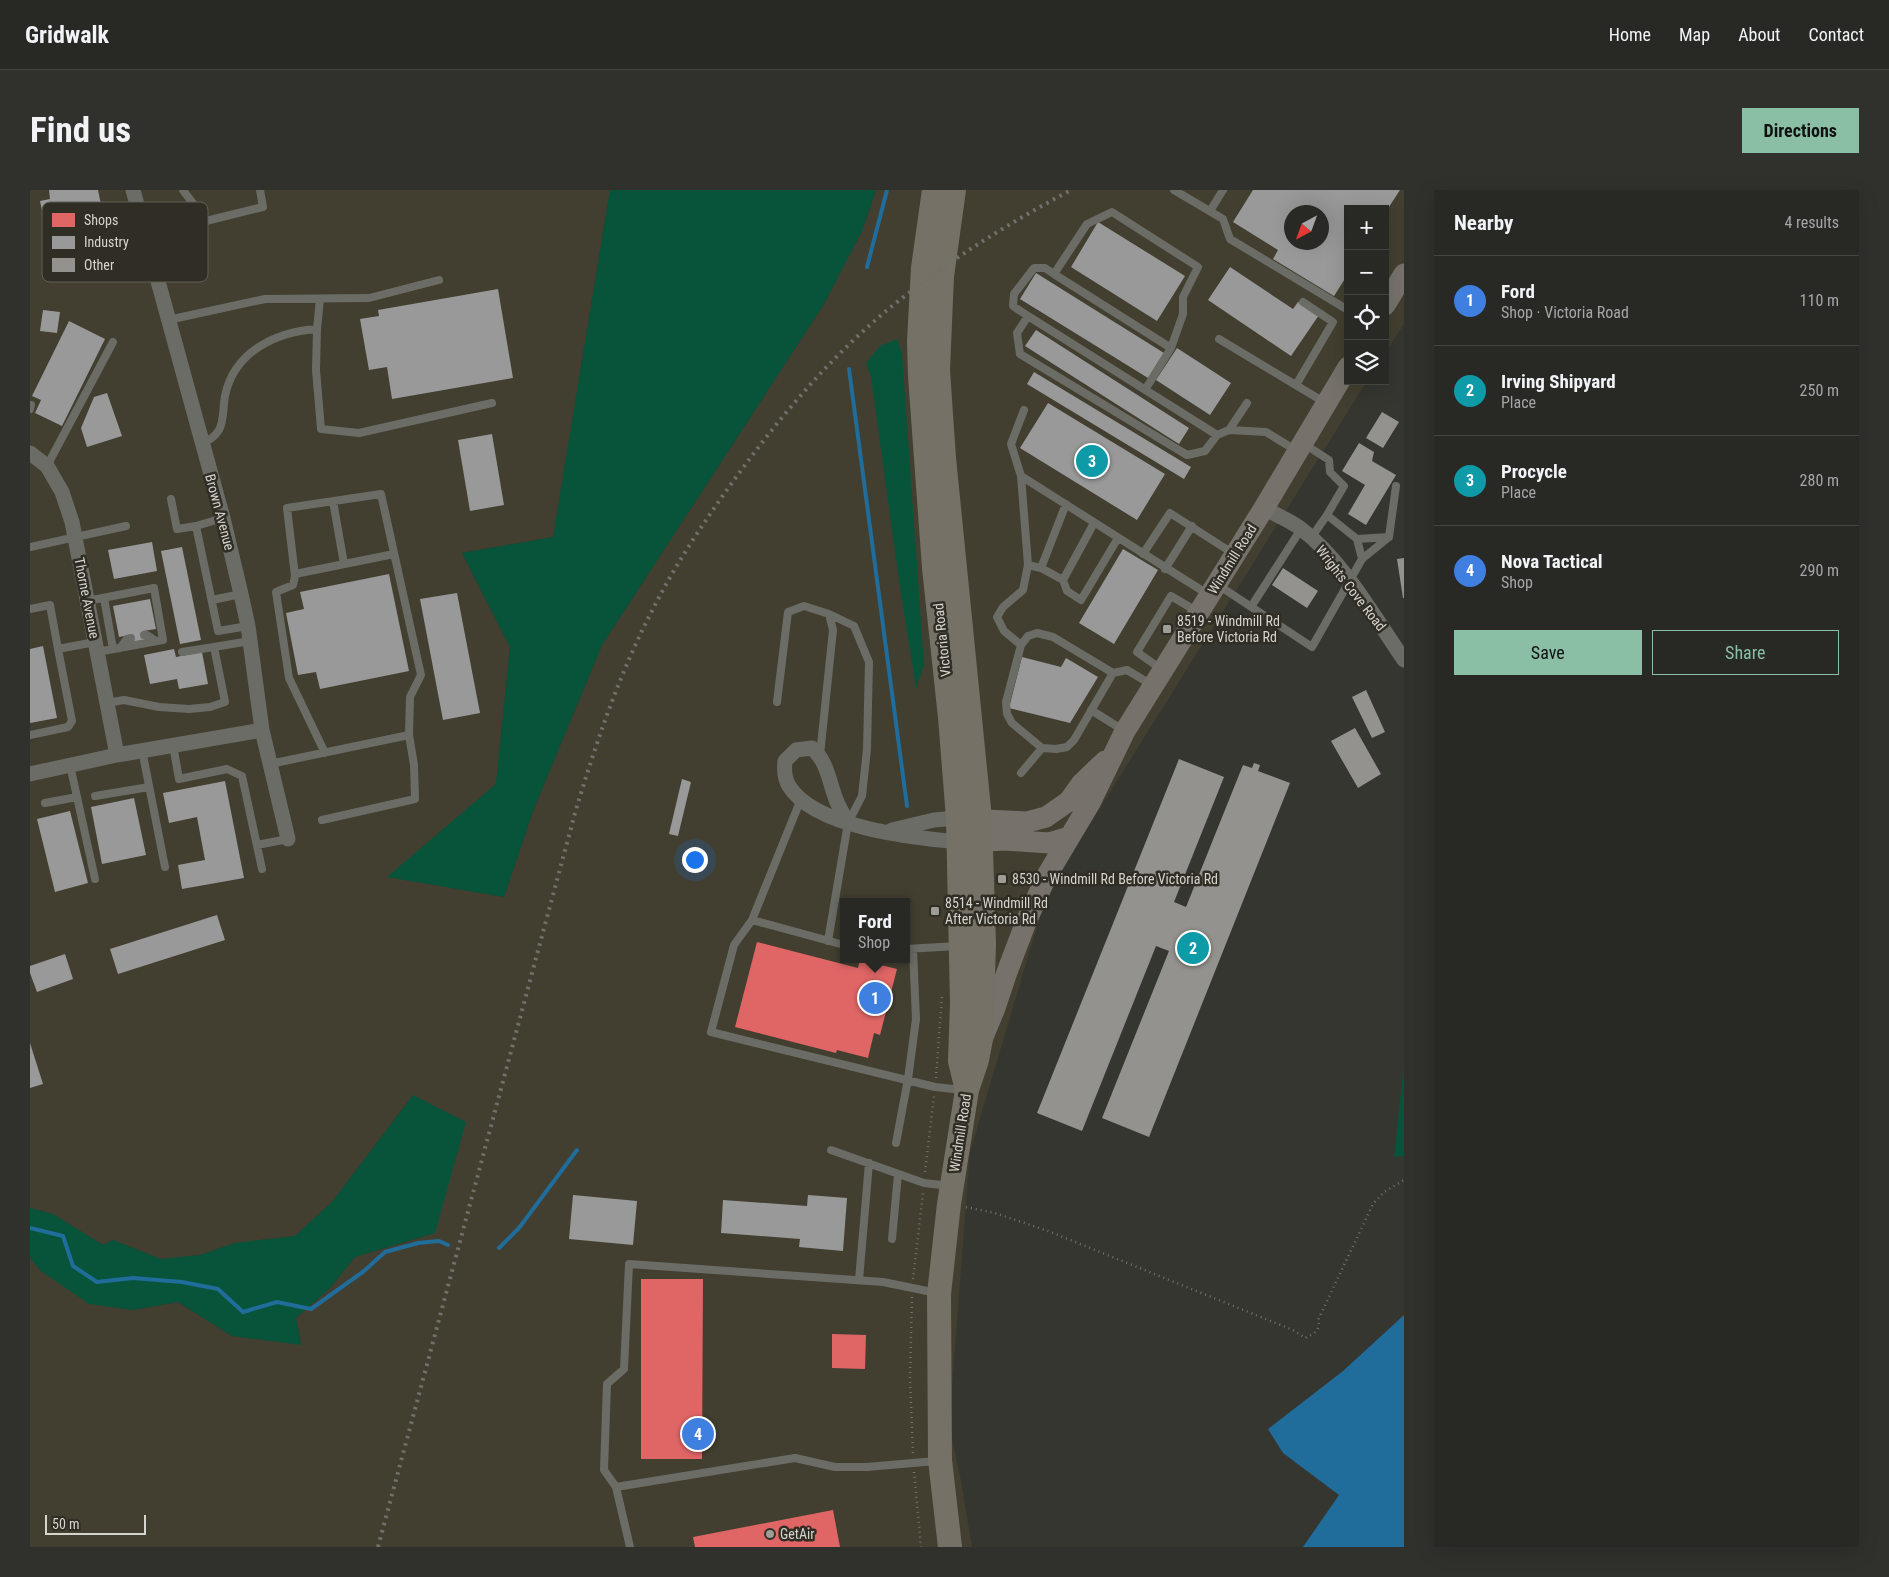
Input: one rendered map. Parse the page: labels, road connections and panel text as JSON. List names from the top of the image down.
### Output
{
  "streets": {
    "main road": ["Windmill Road", "Victoria Road"],
    "street": ["Brown Avenue", "Wrights Cove Road", "Thorne Avenue"]
  },
  "crossings": [
    ["Windmill Road", "Wrights Cove Road"],
    ["Windmill Road", "Victoria Road"]
  ],
  "places": {
    "transit": ["8519 - Windmill Rd Before Victoria Rd", "8530 - Windmill Rd Before Victoria Rd", "8514 - Windmill Rd After Victoria Rd"],
    "other": ["GetAir"]
  },
  "legend": ["Shops", "Industry", "Other"],
  "scale_bar": "50 m",
  "north": "bottom left",
  "page": {
    "header": "Gridwalk",
    "nav": [
      "Home",
      "Map",
      "About",
      "Contact"
    ],
    "buttons": [
      "Directions",
      ["Save", "Share"]
    ],
    "title": "Find us",
    "heading": ["Nearby", "4 results"],
    "map_buttons": ["+", "−"],
    "list": [
      {
        "mark": "1",
        "name": "Ford",
        "note": "Shop · Victoria Road",
        "value": "110 m"
      },
      {
        "mark": "2",
        "name": "Irving Shipyard",
        "note": "Place",
        "value": "250 m"
      },
      {
        "mark": "3",
        "name": "Procycle",
        "note": "Place",
        "value": "280 m"
      },
      {
        "mark": "4",
        "name": "Nova Tactical",
        "note": "Shop",
        "value": "290 m"
      }
    ],
    "pins": [
      "3",
      "2",
      "1",
      "4"
    ],
    "popup": ["Ford", "Shop"],
    "scale": "50 m"
  }
}
